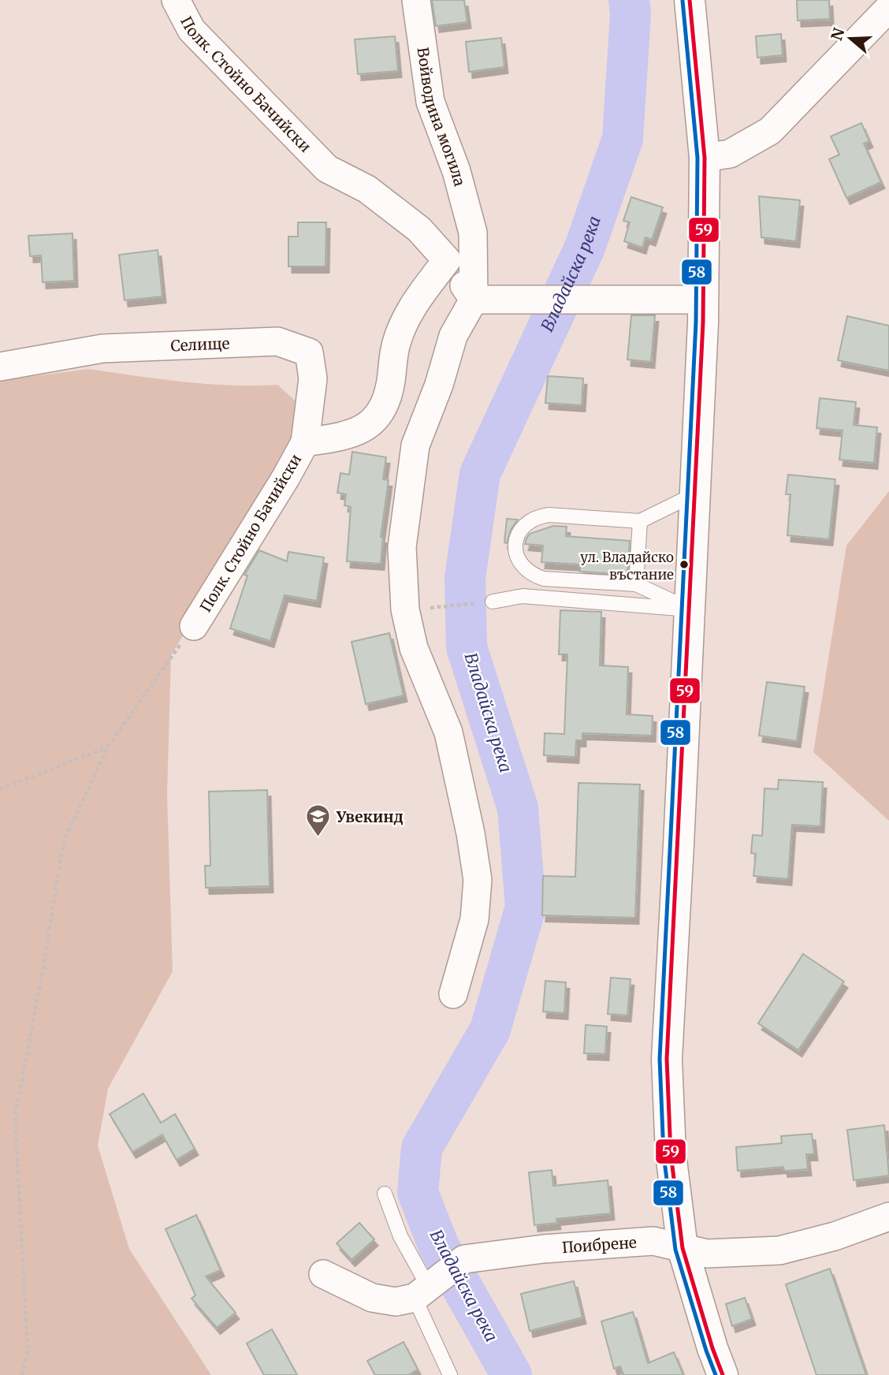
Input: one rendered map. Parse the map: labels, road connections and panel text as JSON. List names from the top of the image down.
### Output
{
  "streets": {
    "street": [
      "Полк. Стойно Бачийски",
      "Войводина могила",
      "Селище",
      "Поибрене"
    ]
  },
  "crossings": [
    ["Полк. Стойно Бачийски", "Селище"]
  ],
  "water": ["Владайска река"],
  "places": {
    "other": ["ул. Владайско въстание"],
    "school or university": ["Увекинд"]
  },
  "lines": ["transit line 59", "transit line 58"],
  "north": "left"
}
